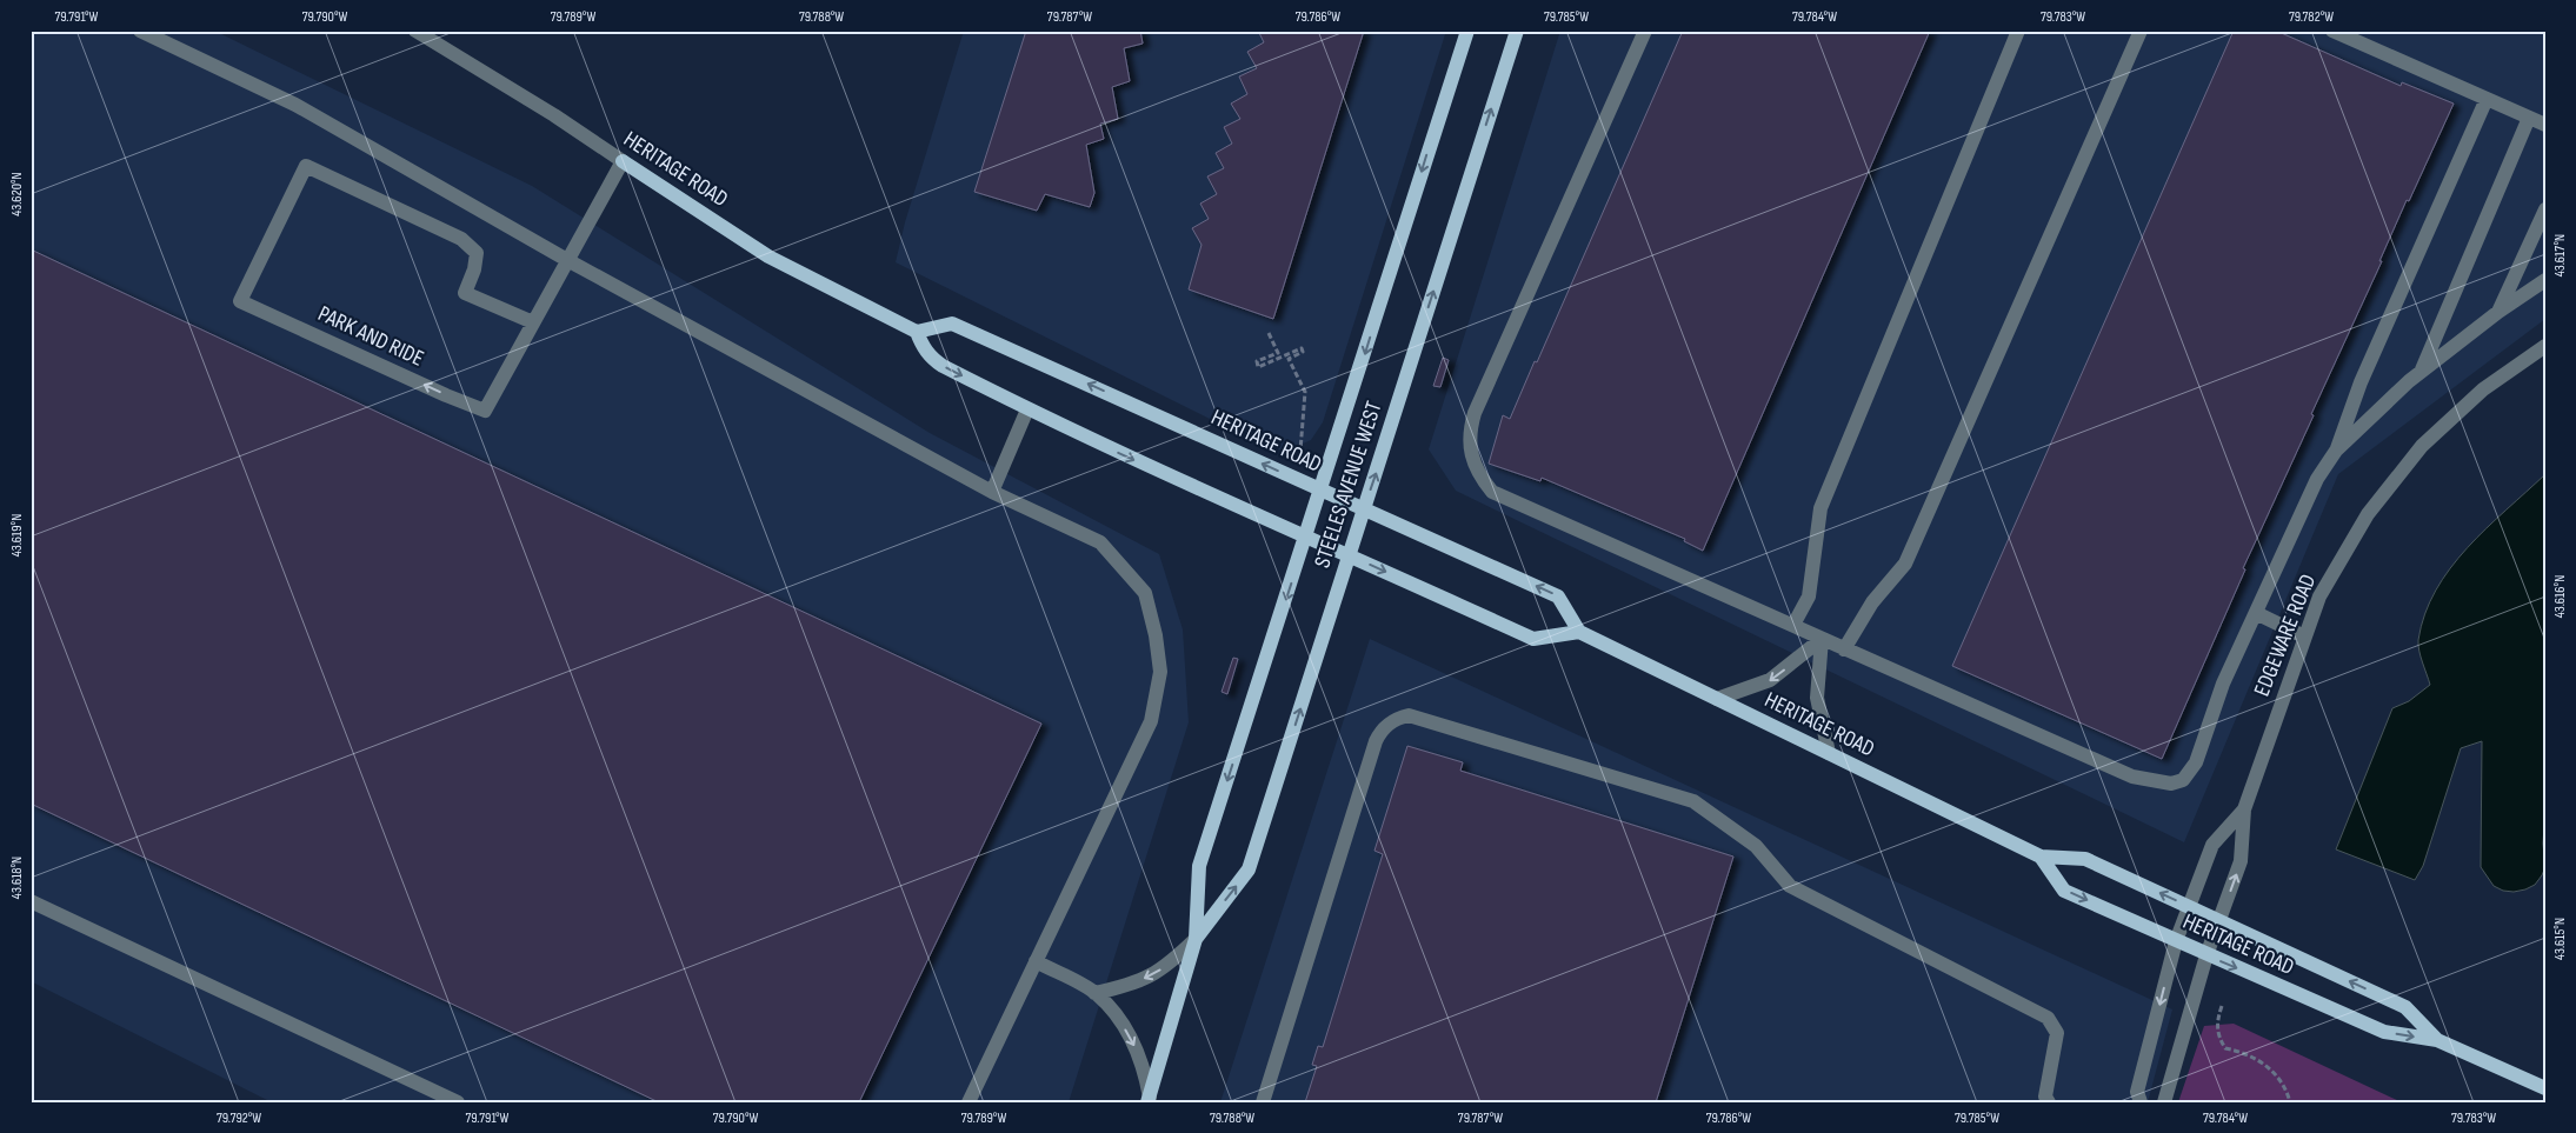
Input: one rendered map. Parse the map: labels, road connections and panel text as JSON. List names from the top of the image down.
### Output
{
  "streets": {
    "main road": ["HERITAGE ROAD", "STEELES AVENUE WEST"],
    "street": ["PARK AND RIDE", "EDGEWARE ROAD"]
  },
  "crossings": [
    ["HERITAGE ROAD", "STEELES AVENUE WEST"],
    ["HERITAGE ROAD", "EDGEWARE ROAD"]
  ],
  "coordinates": [
    "79.791°W",
    "79.790°W",
    "79.789°W",
    "79.788°W",
    "79.787°W",
    "79.786°W",
    "79.785°W",
    "79.784°W",
    "79.783°W",
    "79.782°W",
    "43.620°N",
    "43.617°N",
    "43.619°N",
    "43.616°N",
    "43.618°N",
    "43.615°N",
    "79.792°W"
  ]
}
